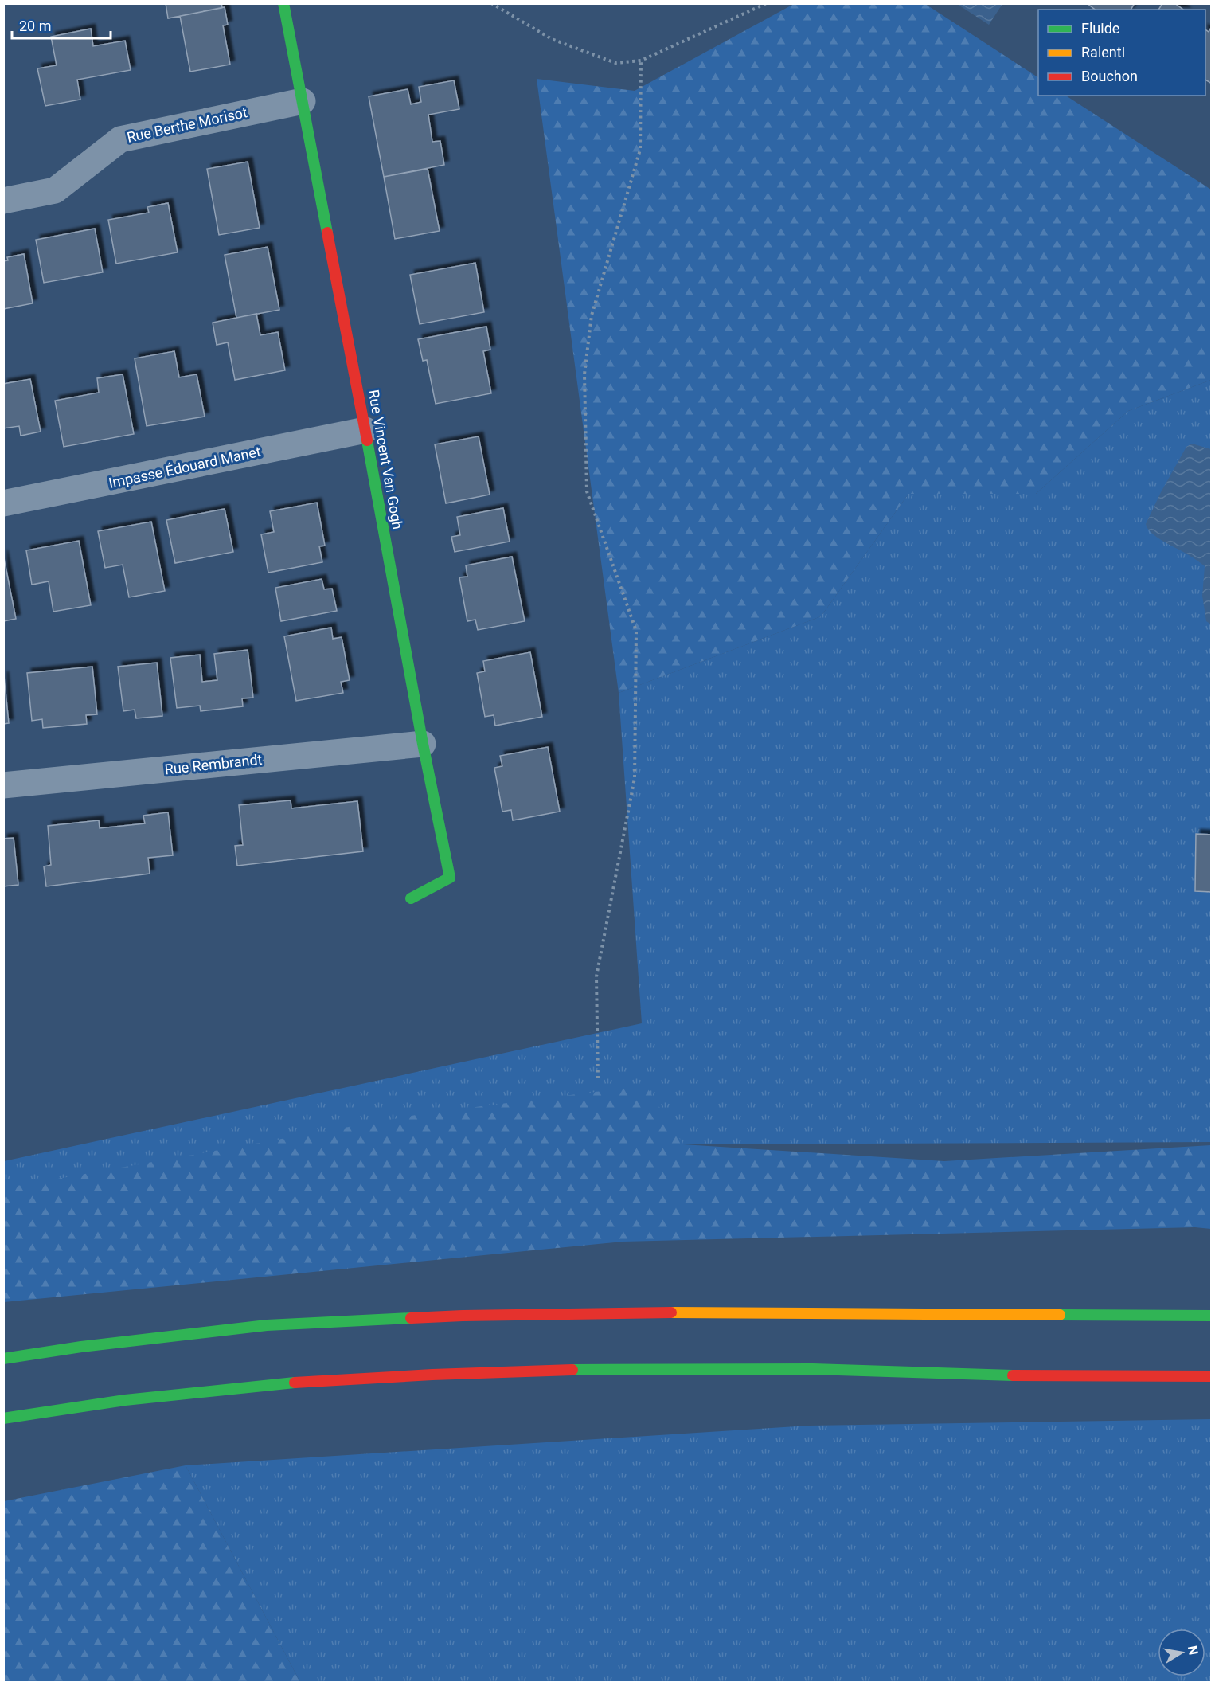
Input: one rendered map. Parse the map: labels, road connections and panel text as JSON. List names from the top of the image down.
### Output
{
  "streets": {
    "main road": ["Rue Vincent Van Gogh"],
    "street": ["Rue Berthe Morisot", "Impasse Édouard Manet", "Rue Rembrandt"]
  },
  "crossings": [
    ["Rue Berthe Morisot", "Rue Vincent Van Gogh"],
    ["Rue Vincent Van Gogh", "Impasse Édouard Manet"],
    ["Rue Vincent Van Gogh", "Rue Rembrandt"]
  ],
  "legend": ["Fluide", "Ralenti", "Bouchon"],
  "scale_bar": "20 m",
  "north": "right"
}
